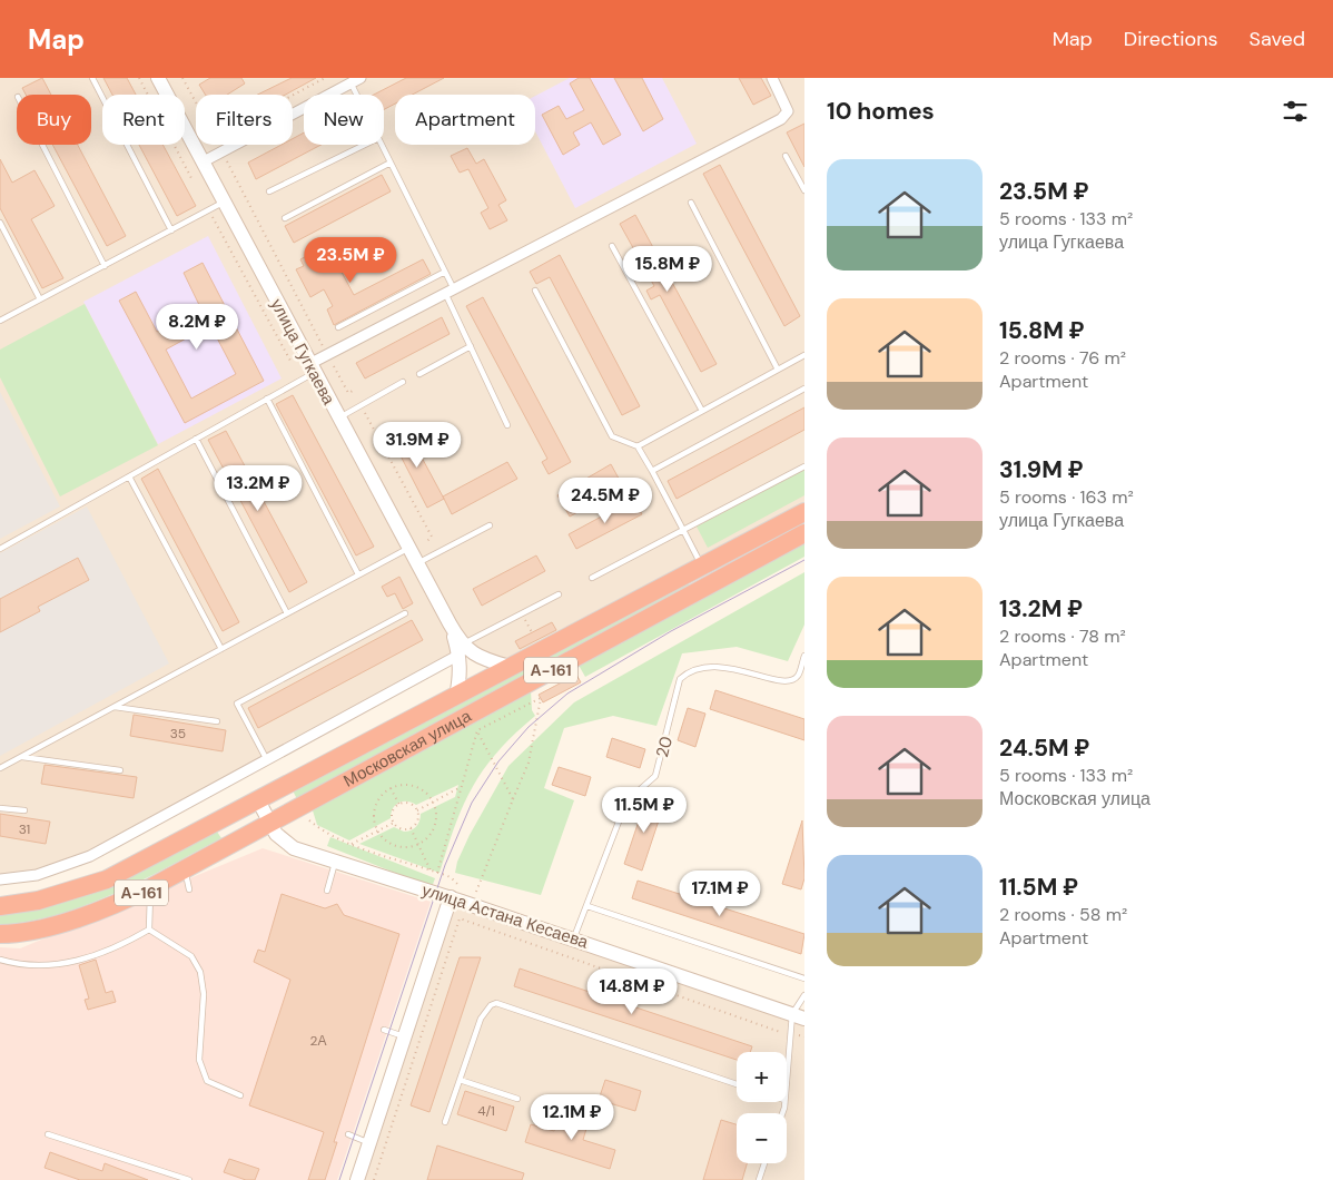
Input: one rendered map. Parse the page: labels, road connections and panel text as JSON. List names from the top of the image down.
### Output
{
  "streets": {
    "highway": ["А-161", "Московская улица"],
    "street": ["улица Гугкаева", "улица Астана Кесаева"],
    "lane": ["20"]
  },
  "crossings": [
    ["улица Гугкаева", "Московская улица"],
    ["Московская улица", "улица Астана Кесаева"],
    ["20", "улица Астана Кесаева"]
  ],
  "house_numbers": [
    "35",
    "31",
    "2А",
    "4/1"
  ],
  "page": {
    "header": "Map",
    "nav": ["Map", "Directions", "Saved"],
    "heading": "10 homes",
    "chip": [
      "Buy",
      "Rent",
      "Filters",
      "New",
      "Apartment"
    ],
    "list": [
      {
        "name": "23.5M ₽",
        "note": "5 rooms · 133 m² · улица Гугкаева"
      },
      {
        "name": "15.8M ₽",
        "note": "2 rooms · 76 m² · Apartment"
      },
      {
        "name": "31.9M ₽",
        "note": "5 rooms · 163 m² · улица Гугкаева"
      },
      {
        "name": "13.2M ₽",
        "note": "2 rooms · 78 m² · Apartment"
      },
      {
        "name": "24.5M ₽",
        "note": "5 rooms · 133 m² · Московская улица"
      },
      {
        "name": "11.5M ₽",
        "note": "2 rooms · 58 m² · Apartment"
      }
    ],
    "price": [
      "23.5M ₽",
      "15.8M ₽",
      "8.2M ₽",
      "31.9M ₽",
      "13.2M ₽",
      "24.5M ₽",
      "11.5M ₽",
      "17.1M ₽",
      "14.8M ₽",
      "12.1M ₽"
    ],
    "map_buttons": ["+", "−"]
  }
}
